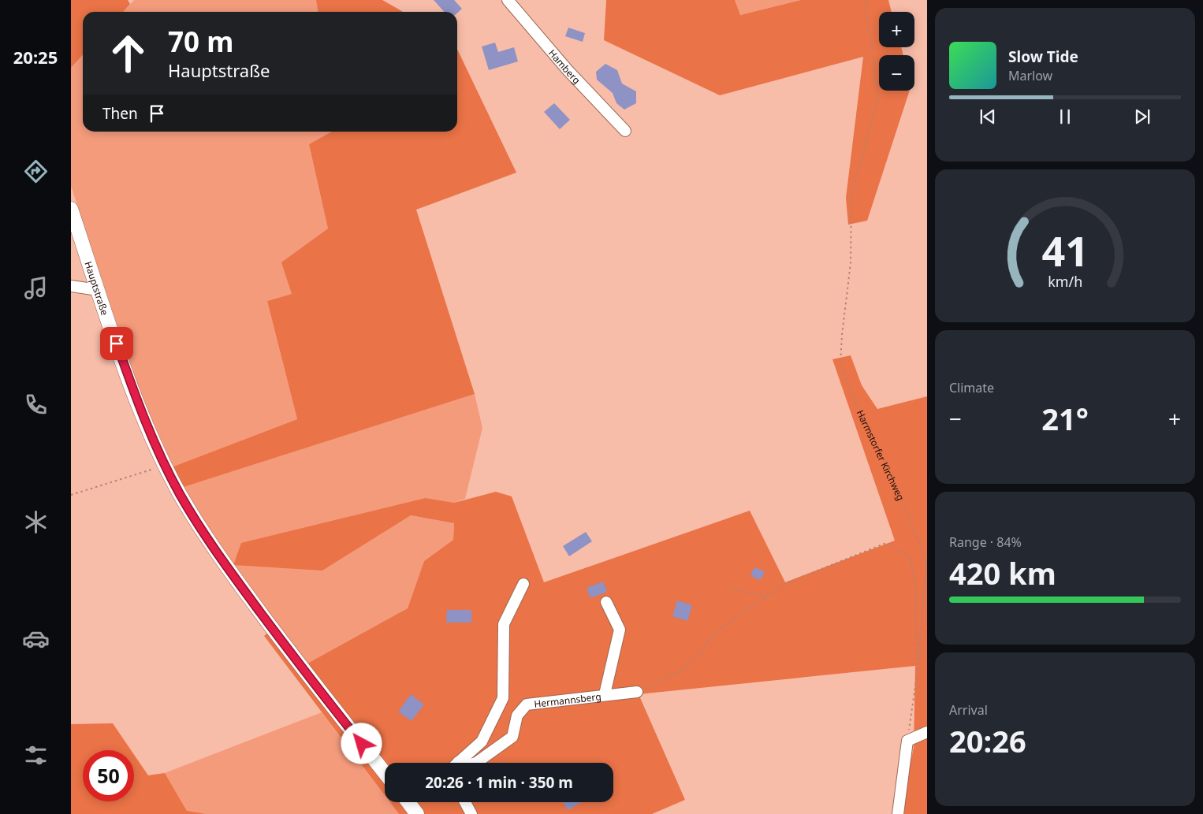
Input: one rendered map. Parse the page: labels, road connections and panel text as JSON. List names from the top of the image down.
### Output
{
  "streets": {
    "main road": ["Hauptstraße"],
    "street": ["Hamberg", "Hermannsberg"],
    "path": ["Harmstorfer Kirchweg"]
  },
  "page": {
    "tabs": "20:25",
    "map_buttons": ["+", "−"],
    "turn": ["70 m", "Hauptstraße"],
    "song": ["Slow Tide", "Marlow"],
    "then": "Then",
    "tile": [
      "Climate",
      ["Range · 84%", "420 km"],
      ["Arrival", "20:26"]
    ],
    "heat": ["−", "21°", "+"],
    "limit": "50",
    "trip": "20:26 · 1 min · 350 m",
    "gauge": ["41", "km/h"]
  }
}
